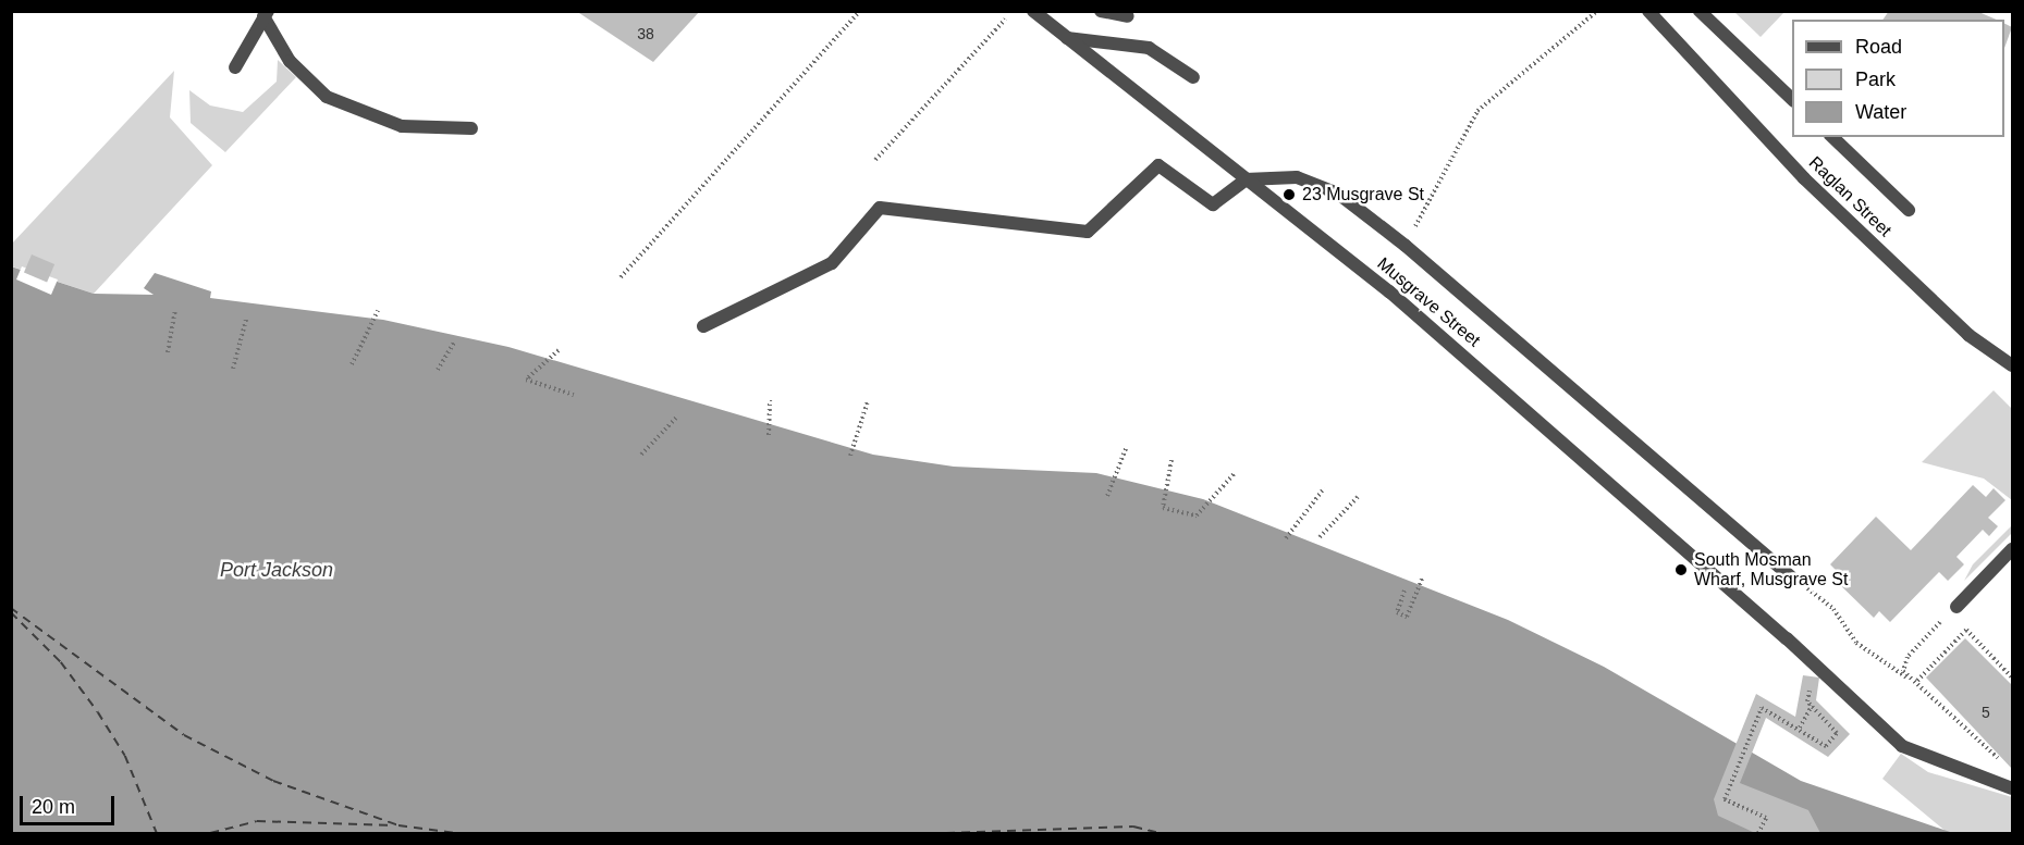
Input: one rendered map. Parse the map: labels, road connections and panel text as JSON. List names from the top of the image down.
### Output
{
  "streets": {
    "street": ["Raglan Street", "Musgrave Street"]
  },
  "water": ["Port Jackson"],
  "places": ["23 Musgrave St", "South Mosman Wharf, Musgrave St"],
  "house_numbers": ["38", "5"],
  "legend": ["Road", "Park", "Water"],
  "scale_bar": "20 m"
}
